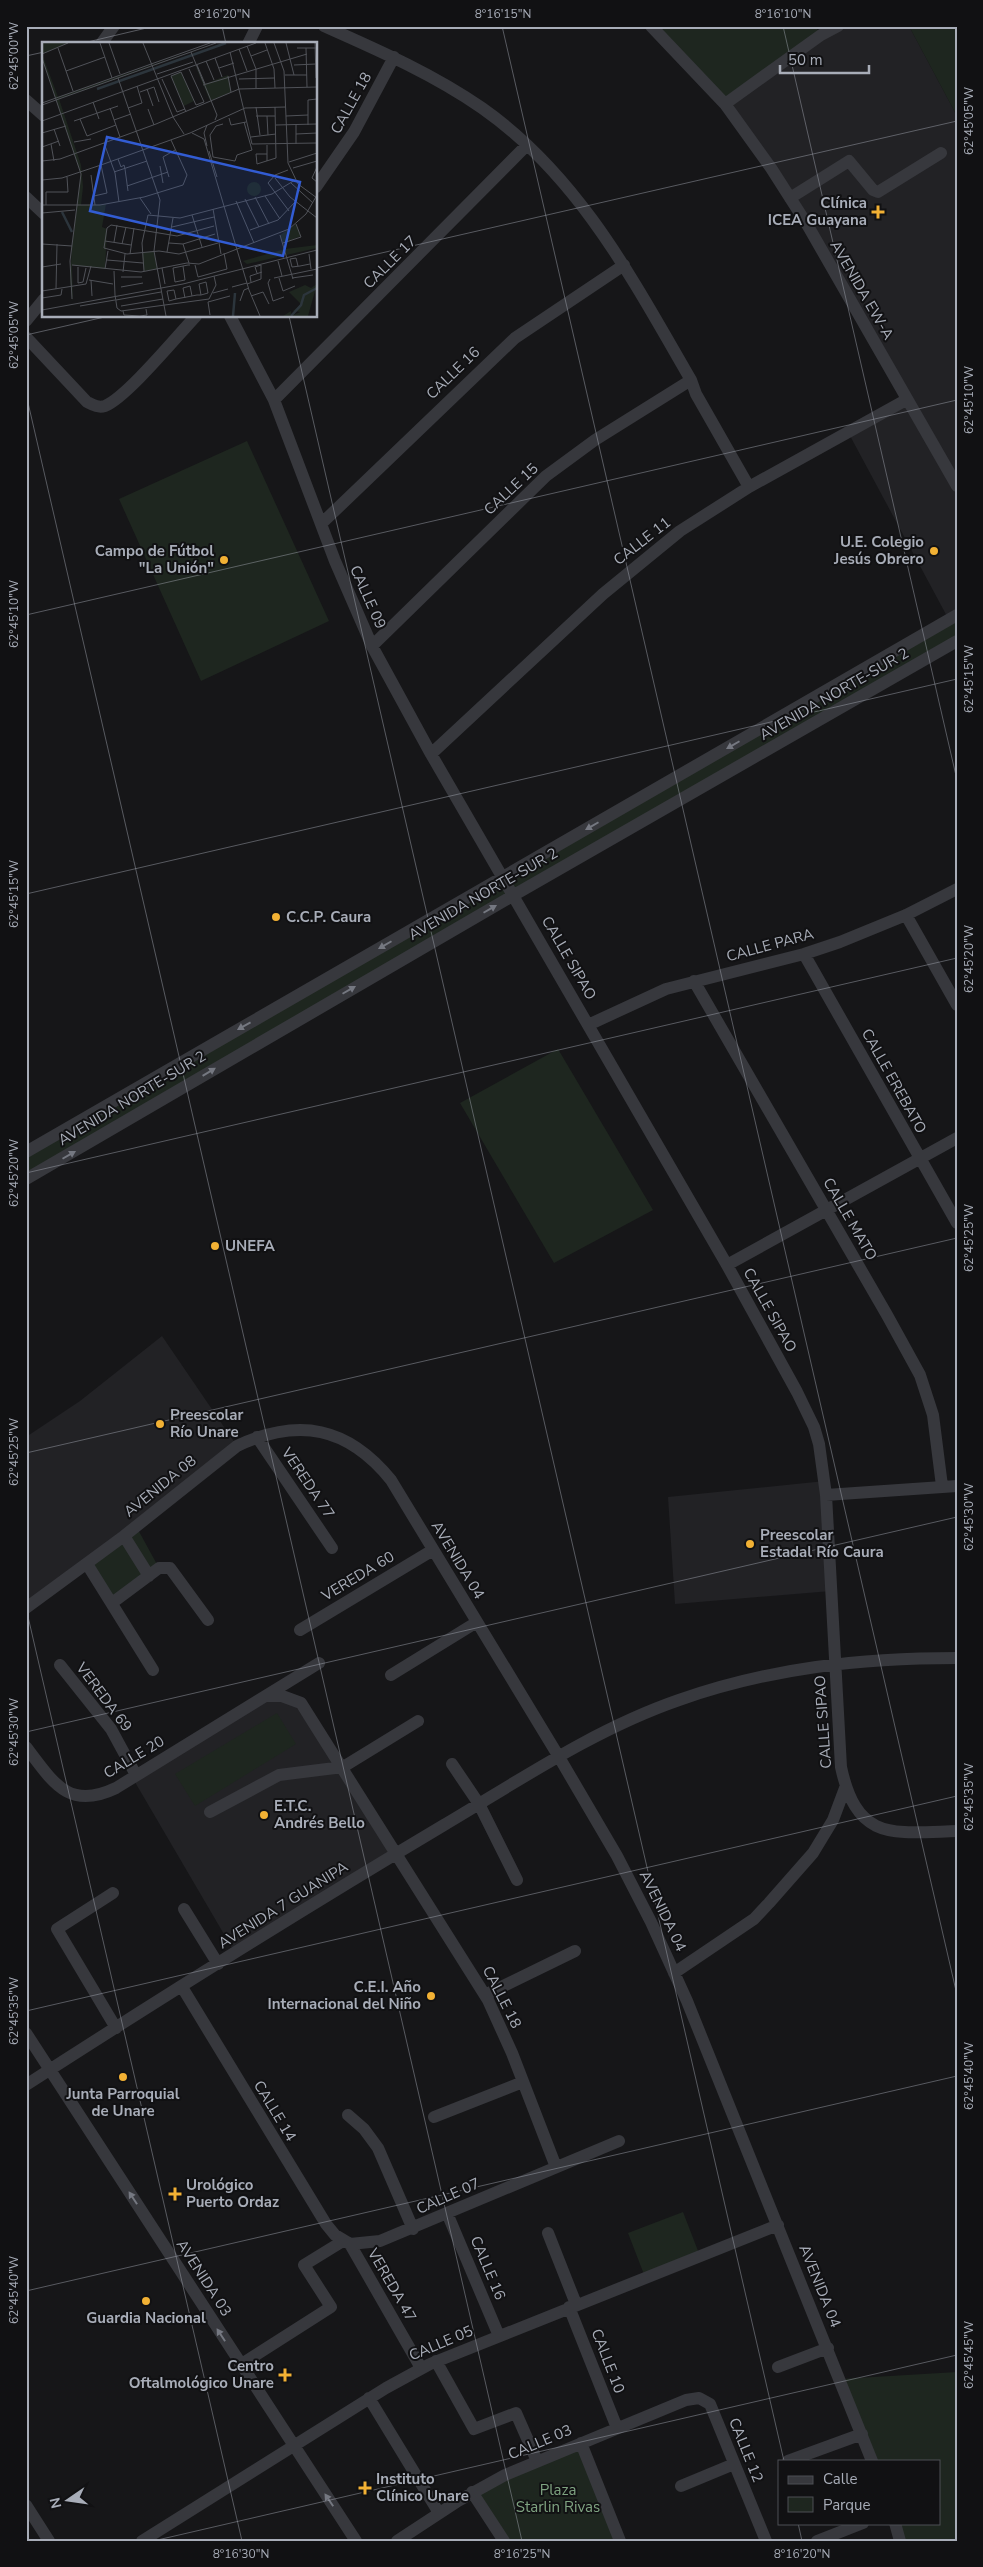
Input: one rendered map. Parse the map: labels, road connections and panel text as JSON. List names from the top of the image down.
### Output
{
  "streets": {
    "street": [
      "CALLE 18",
      "CALLE 17",
      "AVENIDA EW-A",
      "CALLE 16",
      "CALLE 15",
      "CALLE 11",
      "CALLE 09",
      "AVENIDA NORTE-SUR 2",
      "CALLE PARA",
      "CALLE SIPAO",
      "CALLE EREBATO",
      "CALLE MATO",
      "VEREDA 77",
      "AVENIDA 08",
      "AVENIDA 04",
      "VEREDA 60",
      "VEREDA 69",
      "CALLE 20",
      "AVENIDA 7 GUANIPA",
      "CALLE 14",
      "CALLE 07",
      "AVENIDA 03",
      "VEREDA 47",
      "CALLE 05",
      "CALLE 10",
      "CALLE 03",
      "CALLE 12"
    ]
  },
  "crossings": [
    ["CALLE 18", "AVENIDA 7 GUANIPA"],
    ["CALLE 18", "CALLE 07"],
    ["CALLE 17", "CALLE 09"],
    ["AVENIDA EW-A", "CALLE 11"],
    ["CALLE 16", "CALLE 09"],
    ["CALLE 16", "CALLE 07"],
    ["CALLE 16", "CALLE 05"],
    ["CALLE 15", "CALLE 09"],
    ["CALLE 11", "CALLE 09"],
    ["CALLE 09", "AVENIDA NORTE-SUR 2"],
    ["CALLE 09", "CALLE SIPAO"],
    ["AVENIDA NORTE-SUR 2", "CALLE SIPAO"],
    ["CALLE PARA", "CALLE SIPAO"],
    ["CALLE PARA", "CALLE EREBATO"],
    ["CALLE PARA", "CALLE MATO"],
    ["CALLE SIPAO", "AVENIDA 7 GUANIPA"],
    ["VEREDA 77", "AVENIDA 08"],
    ["AVENIDA 08", "AVENIDA 04"],
    ["AVENIDA 04", "VEREDA 60"],
    ["AVENIDA 04", "AVENIDA 7 GUANIPA"],
    ["AVENIDA 04", "CALLE 05"],
    ["VEREDA 69", "CALLE 20"],
    ["AVENIDA 7 GUANIPA", "CALLE 14"],
    ["AVENIDA 7 GUANIPA", "AVENIDA 03"],
    ["CALLE 14", "CALLE 07"],
    ["CALLE 14", "VEREDA 47"],
    ["CALLE 07", "VEREDA 47"],
    ["AVENIDA 03", "CALLE 05"],
    ["VEREDA 47", "CALLE 05"],
    ["CALLE 05", "CALLE 10"],
    ["CALLE 10", "CALLE 03"],
    ["CALLE 03", "CALLE 12"]
  ],
  "one_way": ["AVENIDA 03"],
  "parks": ["Plaza Starlin Rivas"],
  "places": {
    "health": [
      "Clínica ICEA Guayana",
      "Urológico Puerto Ordaz",
      "Centro Oftalmológico Unare",
      "Instituto Clínico Unare"
    ],
    "other": [
      "U.E. Colegio Jesús Obrero",
      "Campo de Fútbol \"La Unión\"",
      "C.C.P. Caura",
      "UNEFA",
      "Preescolar Río Unare",
      "Preescolar Estadal Río Caura",
      "E.T.C. Andrés Bello",
      "C.E.I. Año Internacional del Niño",
      "Junta Parroquial de Unare",
      "Guardia Nacional"
    ]
  },
  "legend": ["Calle", "Parque"],
  "scale_bar": "50 m",
  "north": "left",
  "coordinates": [
    "8°16'20\"N",
    "8°16'15\"N",
    "8°16'10\"N",
    "62°45'00\"W",
    "62°45'05\"W",
    "62°45'10\"W",
    "62°45'15\"W",
    "62°45'20\"W",
    "62°45'25\"W",
    "62°45'30\"W",
    "62°45'35\"W",
    "62°45'40\"W",
    "62°45'45\"W",
    "8°16'30\"N",
    "8°16'25\"N"
  ]
}
